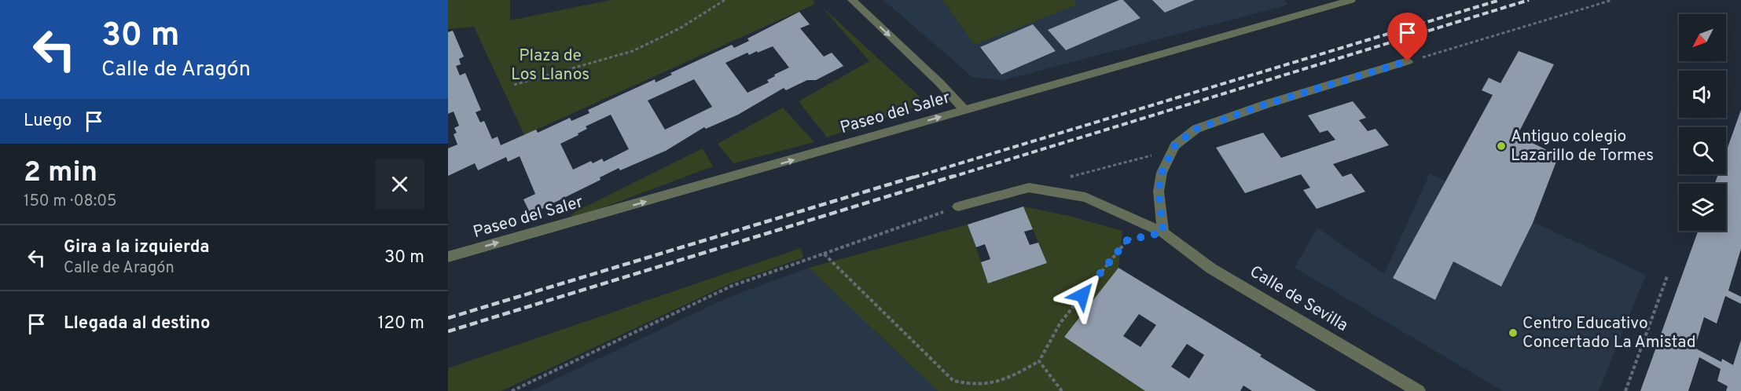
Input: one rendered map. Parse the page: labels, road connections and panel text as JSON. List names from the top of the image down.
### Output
{
  "streets": {
    "street": ["Paseo del Saler", "Calle de Sevilla"]
  },
  "one_way": ["Paseo del Saler"],
  "parks": ["Plaza de Los Llanos"],
  "places": ["Antiguo colegio Lazarillo de Tormes", "Centro Educativo Concertado La Amistad"],
  "north": "bottom left",
  "page": {
    "turn": ["30 m", "Calle de Aragón"],
    "then": "Luego",
    "heading": ["2 min", "150 m · 08:05"],
    "list": [
      {
        "name": "Gira a la izquierda",
        "note": "Calle de Aragón",
        "value": "30 m"
      },
      {
        "name": "Llegada al destino",
        "value": "120 m"
      }
    ]
  }
}
